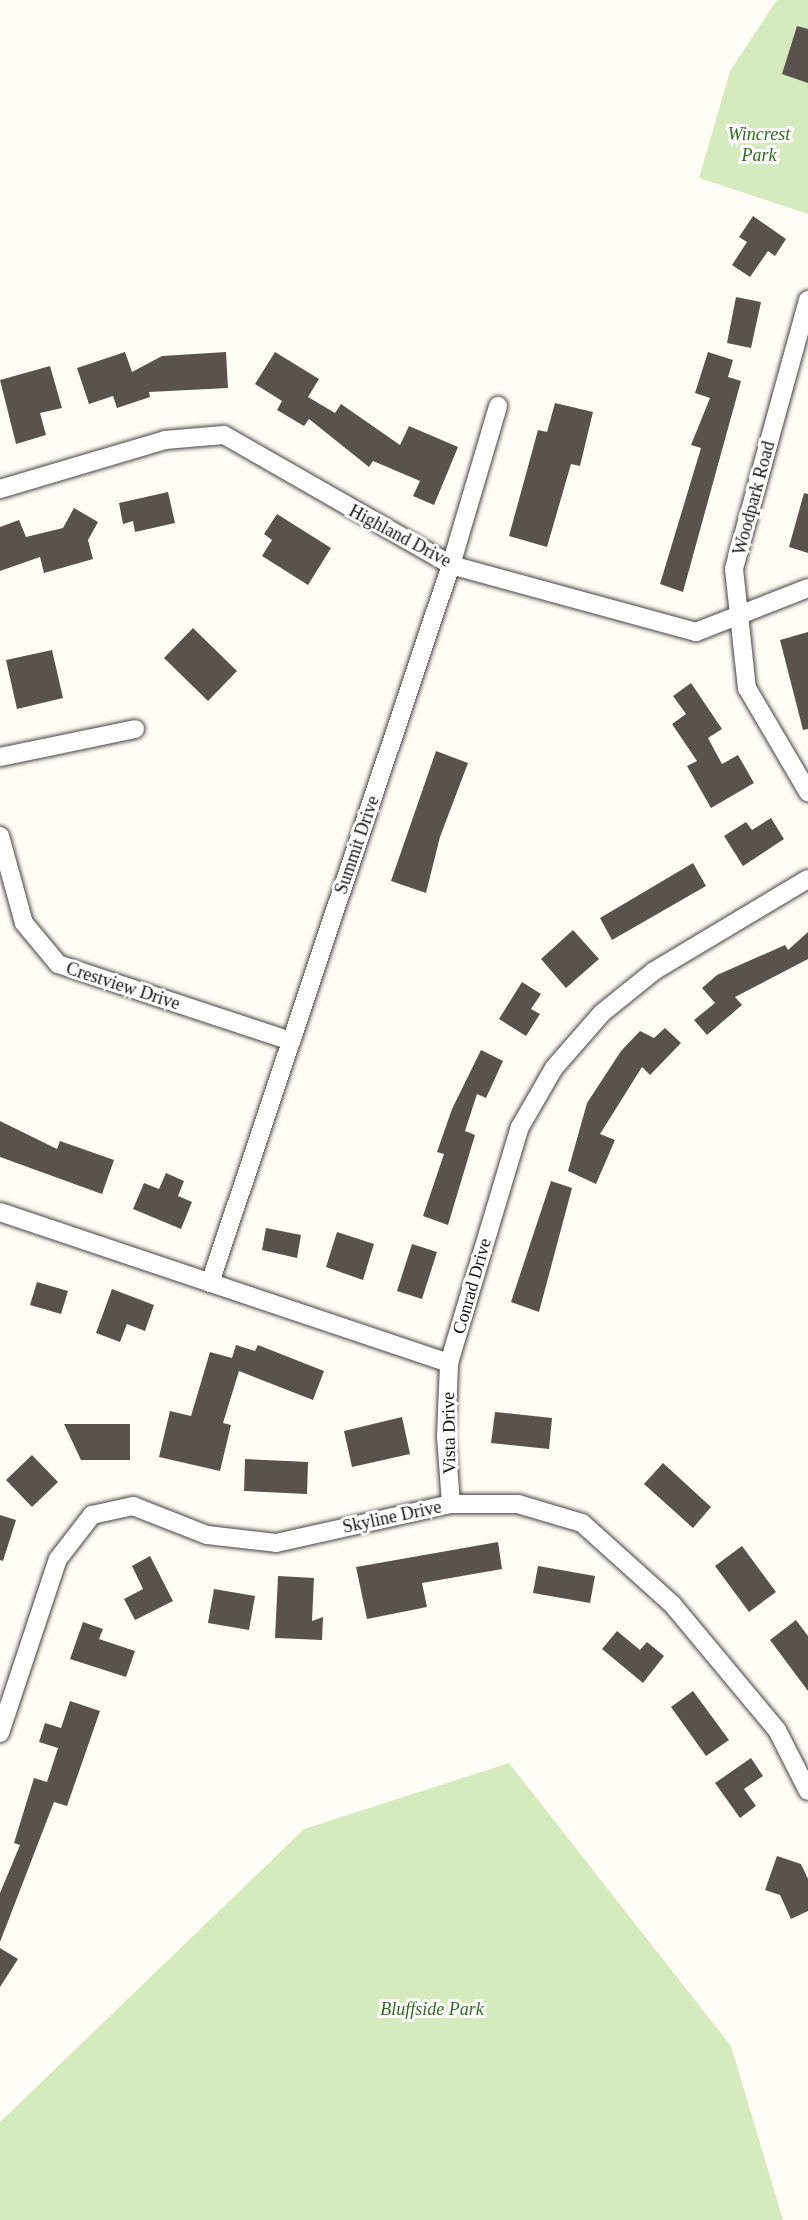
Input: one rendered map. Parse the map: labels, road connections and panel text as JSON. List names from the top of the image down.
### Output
{
  "streets": {
    "street": [
      "Woodpark Road",
      "Highland Drive",
      "Summit Drive",
      "Crestview Drive",
      "Conrad Drive",
      "Vista Drive",
      "Skyline Drive"
    ]
  },
  "crossings": [
    ["Woodpark Road", "Highland Drive"],
    ["Highland Drive", "Summit Drive"],
    ["Summit Drive", "Crestview Drive"],
    ["Conrad Drive", "Vista Drive"],
    ["Vista Drive", "Skyline Drive"]
  ],
  "parks": ["Wincrest Park", "Bluffside Park"]
}
